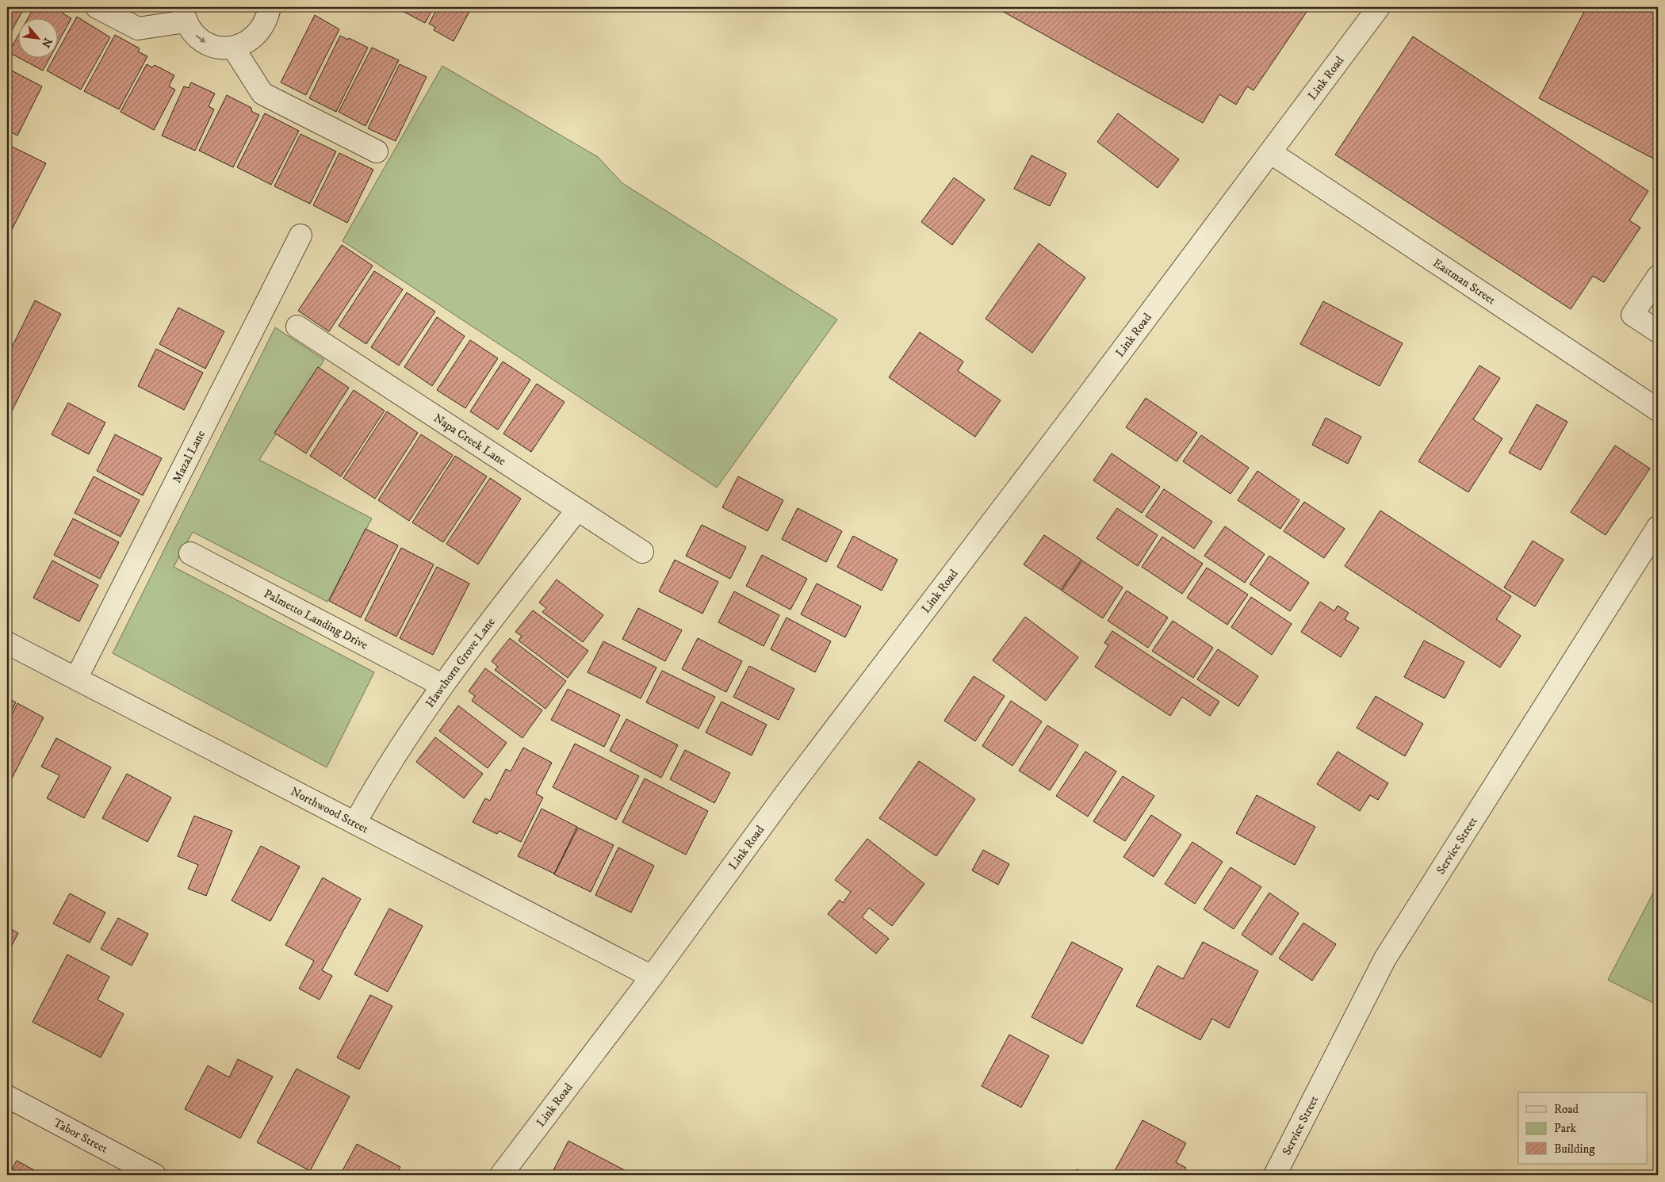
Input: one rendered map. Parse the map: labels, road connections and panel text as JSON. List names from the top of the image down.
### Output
{
  "streets": {
    "street": [
      "Link Road",
      "Eastman Street",
      "Napa Creek Lane",
      "Mazal Lane",
      "Palmetto Landing Drive",
      "Hawthorn Grove Lane",
      "Northwood Street",
      "Service Street",
      "Tabor Street"
    ]
  },
  "crossings": [
    ["Link Road", "Eastman Street"],
    ["Link Road", "Northwood Street"],
    ["Napa Creek Lane", "Hawthorn Grove Lane"],
    ["Mazal Lane", "Northwood Street"],
    ["Palmetto Landing Drive", "Hawthorn Grove Lane"],
    ["Hawthorn Grove Lane", "Northwood Street"]
  ],
  "legend": ["Road", "Park", "Building"],
  "north": "bottom right"
}
